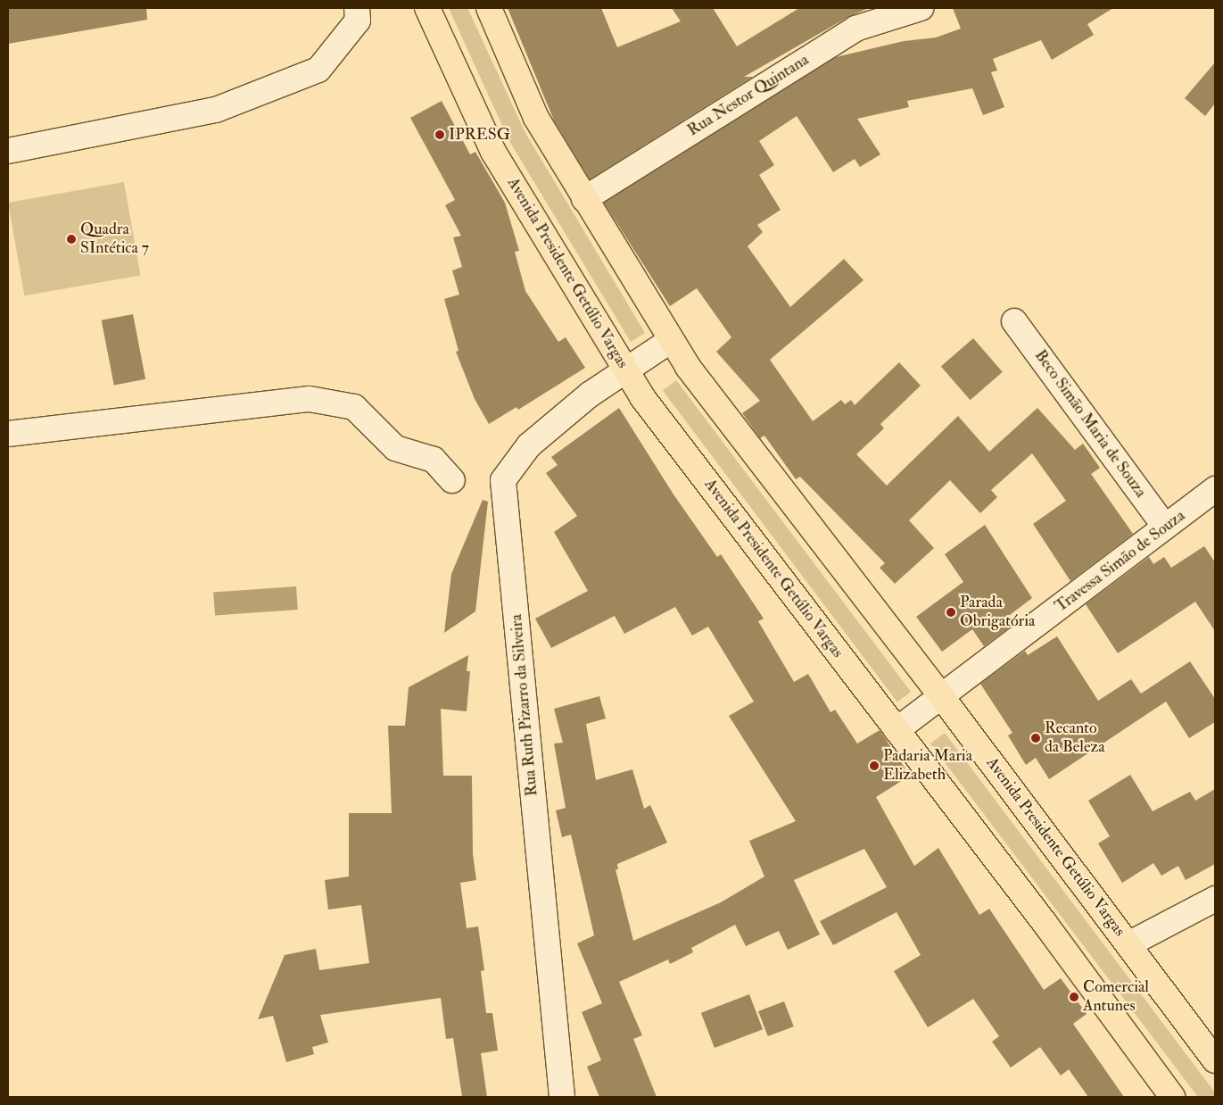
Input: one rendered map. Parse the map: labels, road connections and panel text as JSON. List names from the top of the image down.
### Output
{
  "streets": {
    "main road": ["Avenida Presidente Getúlio Vargas"],
    "street": [
      "Rua Nestor Quintana",
      "Beco Simão Maria de Souza",
      "Travessa Simão de Souza",
      "Rua Ruth Pizarro da Silveira"
    ]
  },
  "crossings": [
    ["Rua Nestor Quintana", "Avenida Presidente Getúlio Vargas"],
    ["Avenida Presidente Getúlio Vargas", "Travessa Simão de Souza"],
    ["Avenida Presidente Getúlio Vargas", "Rua Ruth Pizarro da Silveira"],
    ["Beco Simão Maria de Souza", "Travessa Simão de Souza"]
  ],
  "places": [
    "IPRESG",
    "Quadra SIntética 7",
    "Parada Obrigatória",
    "Recanto da Beleza",
    "Padaria Maria Elizabeth",
    "Comercial Antunes"
  ]
}
